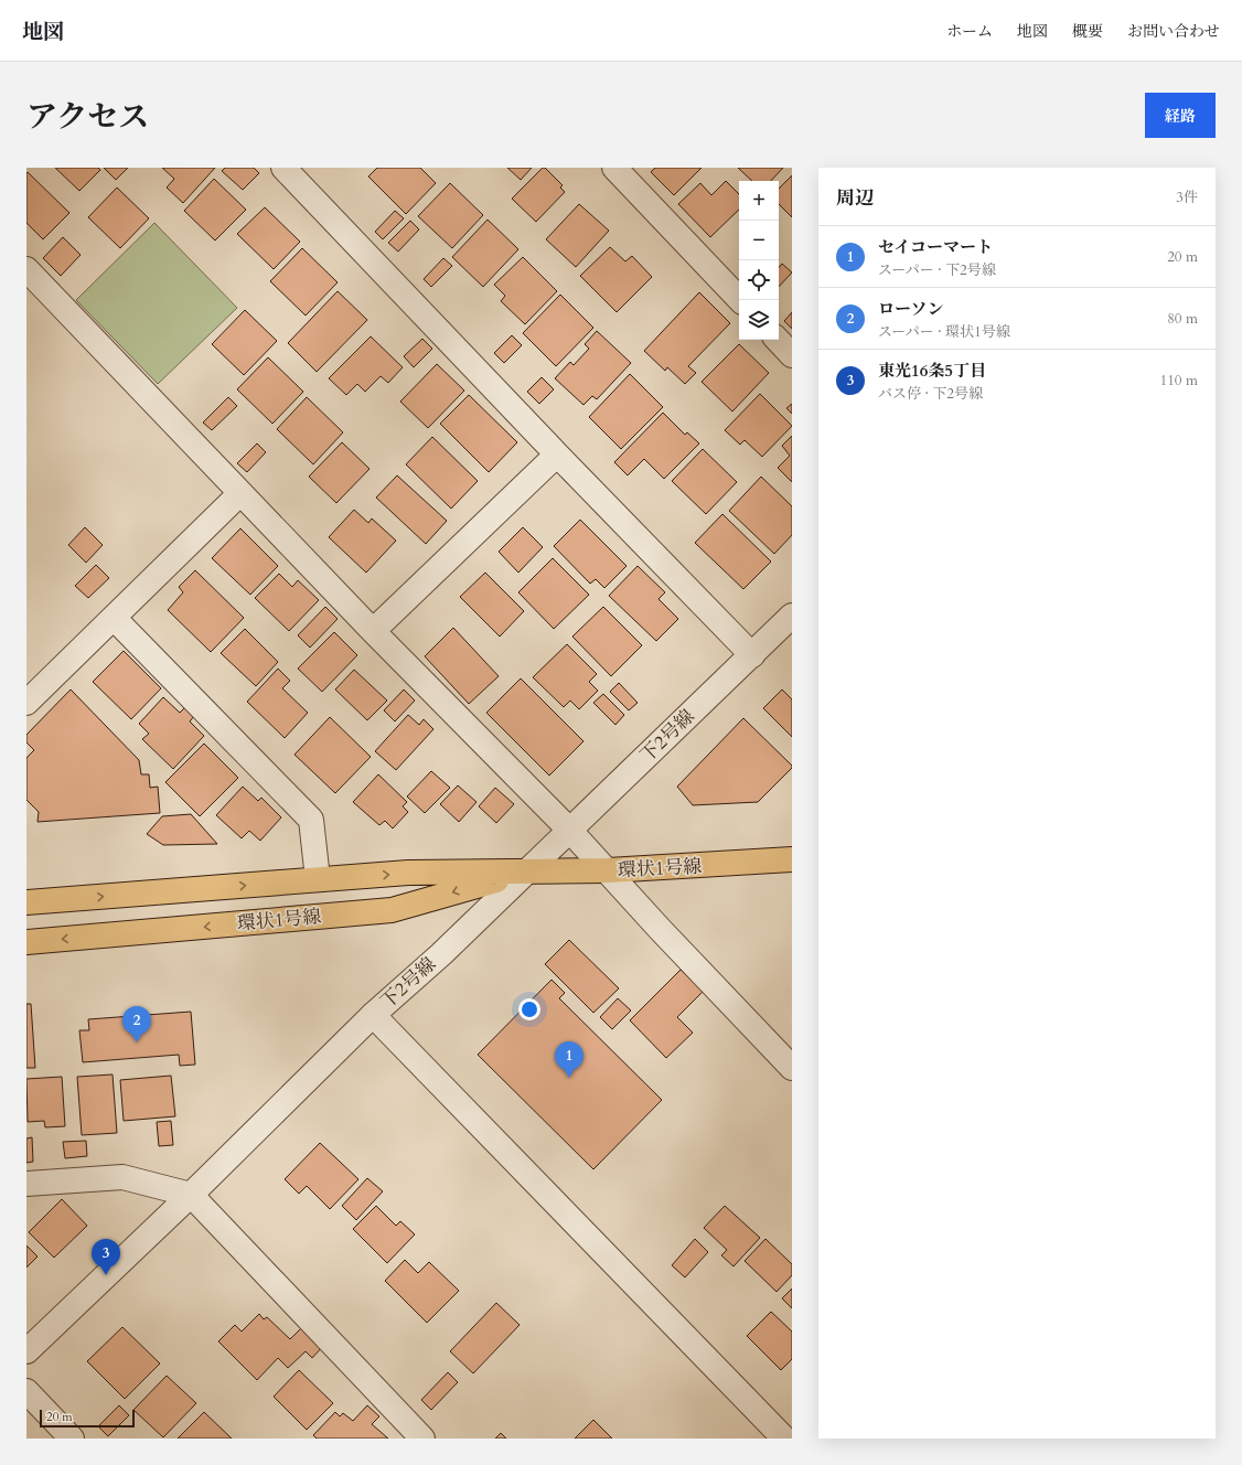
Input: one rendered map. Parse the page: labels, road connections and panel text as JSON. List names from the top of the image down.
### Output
{
  "streets": {
    "main road": ["環状1号線"],
    "street": ["下2号線"]
  },
  "crossings": [
    ["下2号線", "環状1号線"]
  ],
  "scale_bar": "20 m",
  "page": {
    "header": "地図",
    "nav": [
      "ホーム",
      "地図",
      "概要",
      "お問い合わせ"
    ],
    "title": "アクセス",
    "buttons": "経路",
    "heading": ["周辺", "3件"],
    "map_buttons": ["+", "−"],
    "list": [
      {
        "mark": "1",
        "name": "セイコーマート",
        "note": "スーパー · 下2号線",
        "value": "20 m"
      },
      {
        "mark": "2",
        "name": "ローソン",
        "note": "スーパー · 環状1号線",
        "value": "80 m"
      },
      {
        "mark": "3",
        "name": "東光16条5丁目",
        "note": "バス停 · 下2号線",
        "value": "110 m"
      }
    ],
    "pins": ["2", "1", "3"],
    "scale": "20 m"
  }
}
